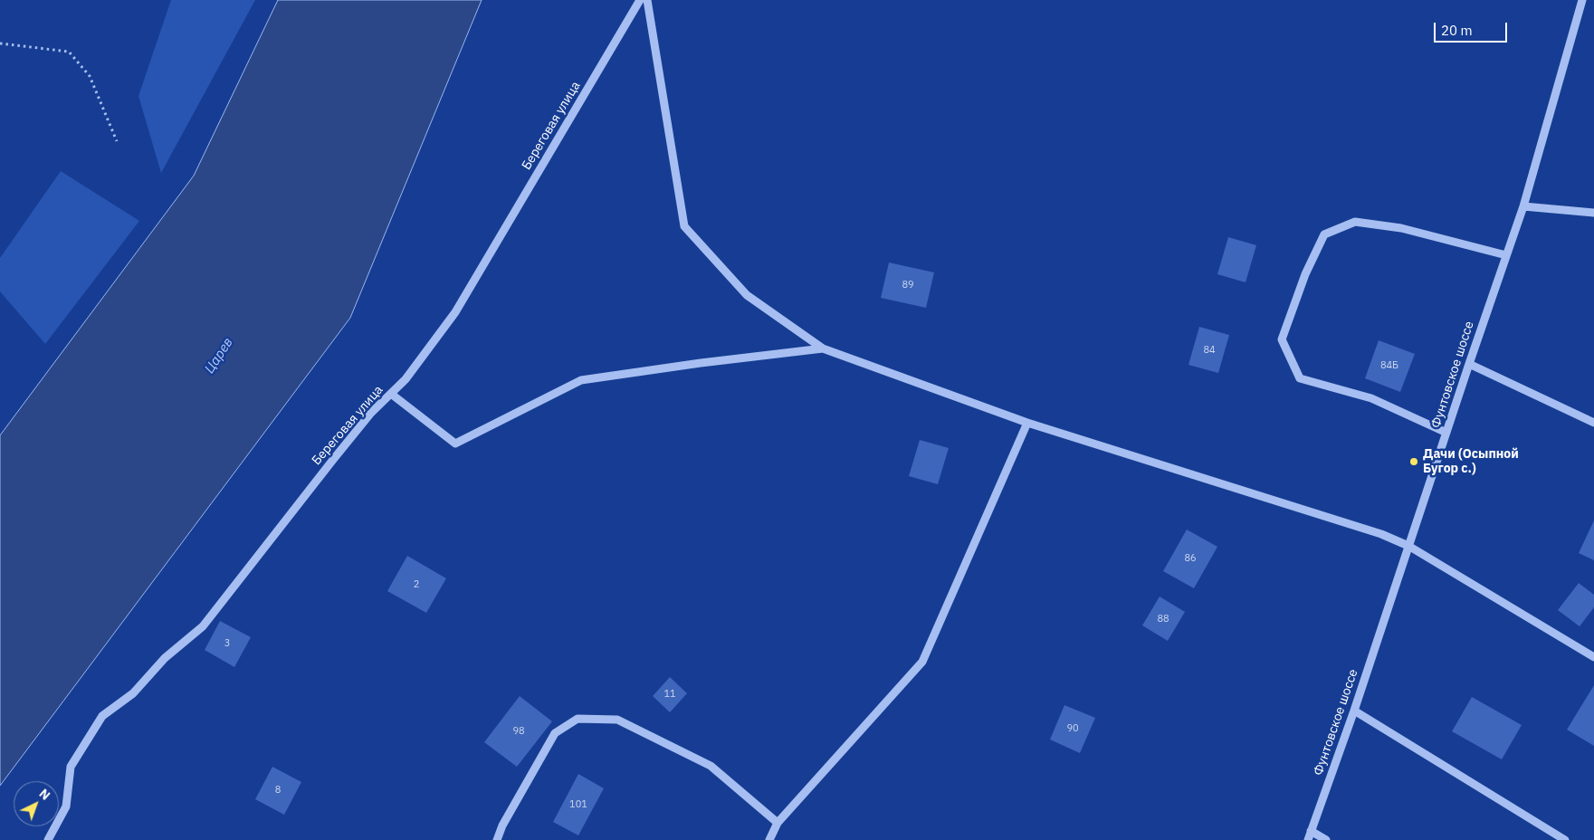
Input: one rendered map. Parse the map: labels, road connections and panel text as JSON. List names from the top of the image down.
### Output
{
  "streets": {
    "street": ["Береговая улица", "Фунтовское шоссе"]
  },
  "water": ["Царев"],
  "places": ["Дачи (Осыпной Бугор с.)"],
  "house_numbers": [
    "89",
    "84",
    "84Б",
    "86",
    "2",
    "88",
    "3",
    "11",
    "90",
    "98",
    "8",
    "101"
  ],
  "scale_bar": "20 m",
  "north": "top right"
}
